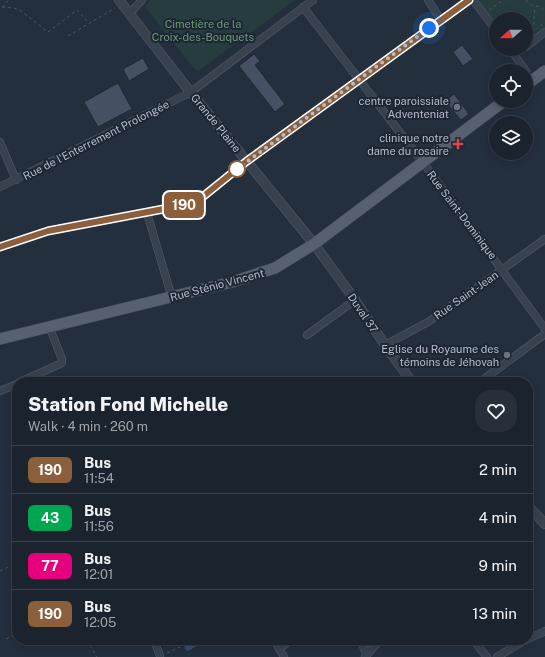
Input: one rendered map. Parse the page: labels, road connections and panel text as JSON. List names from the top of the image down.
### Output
{
  "streets": {
    "main road": ["Rue Sténio Vincent"],
    "street": [
      "Grande Plaine",
      "Rue de l'Enterrement Prolongée",
      "Rue Saint-Dominique",
      "Rue Saint-Jean",
      "Duval 37"
    ]
  },
  "crossings": [
    ["Grande Plaine", "Rue de l'Enterrement Prolongée"],
    ["Grande Plaine", "Rue Sténio Vincent"],
    ["Grande Plaine", "Duval 37"],
    ["Rue de l'Enterrement Prolongée", "Rue Saint-Dominique"],
    ["Rue Saint-Dominique", "Rue Sténio Vincent"],
    ["Rue Saint-Dominique", "Rue Saint-Jean"],
    ["Rue Sténio Vincent", "Duval 37"],
    ["Rue Saint-Jean", "Duval 37"]
  ],
  "parks": ["Cimetière de la Croix-des-Bouquets"],
  "places": {
    "other": ["centre paroissiale Adventeniat", "Eglise du Royaume des témoins de Jéhovah"],
    "health": ["clinique notre dame du rosaire"]
  },
  "lines": ["bus line 190"],
  "north": "left",
  "page": {
    "on_map": "190",
    "heading": ["Station Fond Michelle", "Walk · 4 min · 260 m"],
    "list": [
      {
        "mark": "190",
        "name": "Bus",
        "note": "11:54",
        "value": "2 min"
      },
      {
        "mark": "43",
        "name": "Bus",
        "note": "11:56",
        "value": "4 min"
      },
      {
        "mark": "77",
        "name": "Bus",
        "note": "12:01",
        "value": "9 min"
      },
      {
        "mark": "190",
        "name": "Bus",
        "note": "12:05",
        "value": "13 min"
      }
    ]
  }
}
